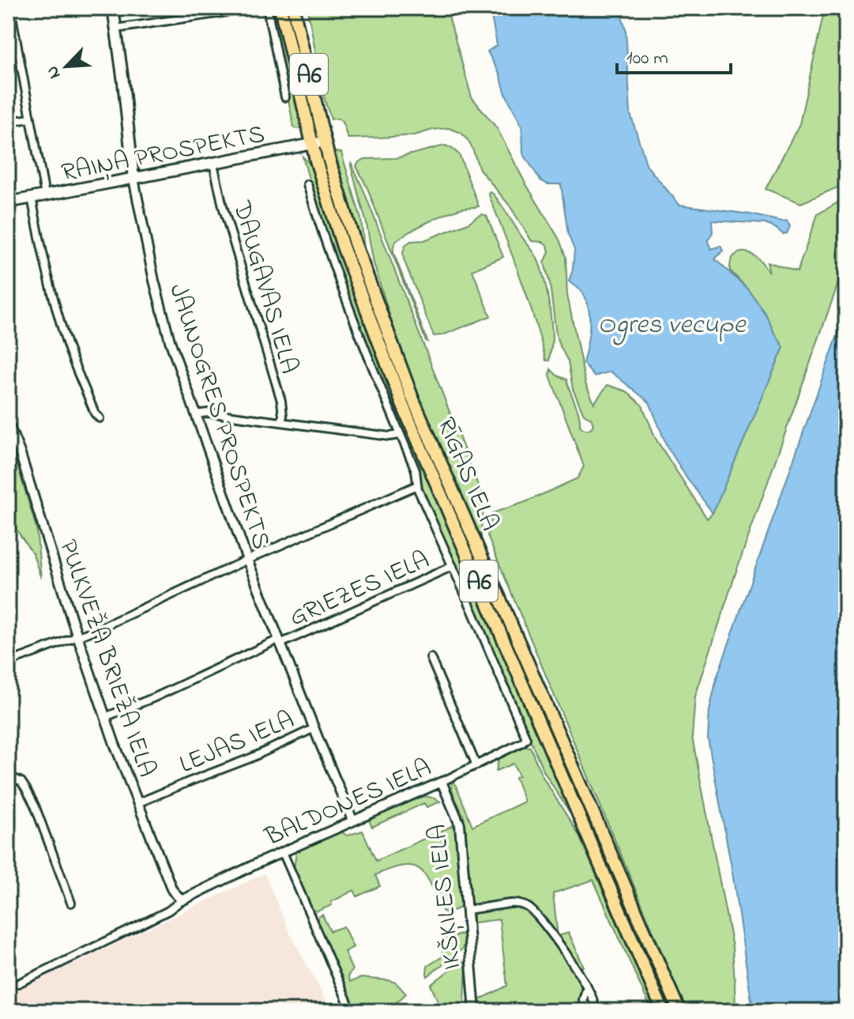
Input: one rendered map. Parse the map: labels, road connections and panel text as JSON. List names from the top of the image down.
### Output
{
  "streets": {
    "highway": ["A6", "RĪGAS IELA"],
    "main road": ["RAIŅA PROSPEKTS", "JAUNOGRES PROSPEKTS"],
    "street": [
      "DAUGAVAS IELA",
      "GRIEZES IELA",
      "PULKVEŽA BRIEŽA IELA",
      "LEJAS IELA",
      "BALDONES IELA",
      "IKŠĶILES IELA"
    ]
  },
  "crossings": [
    ["RAIŅA PROSPEKTS", "DAUGAVAS IELA"],
    ["RAIŅA PROSPEKTS", "JAUNOGRES PROSPEKTS"],
    ["RAIŅA PROSPEKTS", "RĪGAS IELA"],
    ["JAUNOGRES PROSPEKTS", "GRIEZES IELA"],
    ["JAUNOGRES PROSPEKTS", "LEJAS IELA"],
    ["JAUNOGRES PROSPEKTS", "BALDONES IELA"],
    ["RĪGAS IELA", "GRIEZES IELA"],
    ["RĪGAS IELA", "BALDONES IELA"],
    ["GRIEZES IELA", "PULKVEŽA BRIEŽA IELA"],
    ["GRIEZES IELA", "BALDONES IELA"],
    ["PULKVEŽA BRIEŽA IELA", "LEJAS IELA"],
    ["PULKVEŽA BRIEŽA IELA", "BALDONES IELA"],
    ["BALDONES IELA", "IKŠĶILES IELA"]
  ],
  "water": ["Ogres vecupe"],
  "scale_bar": "100 m",
  "north": "bottom left"
}
